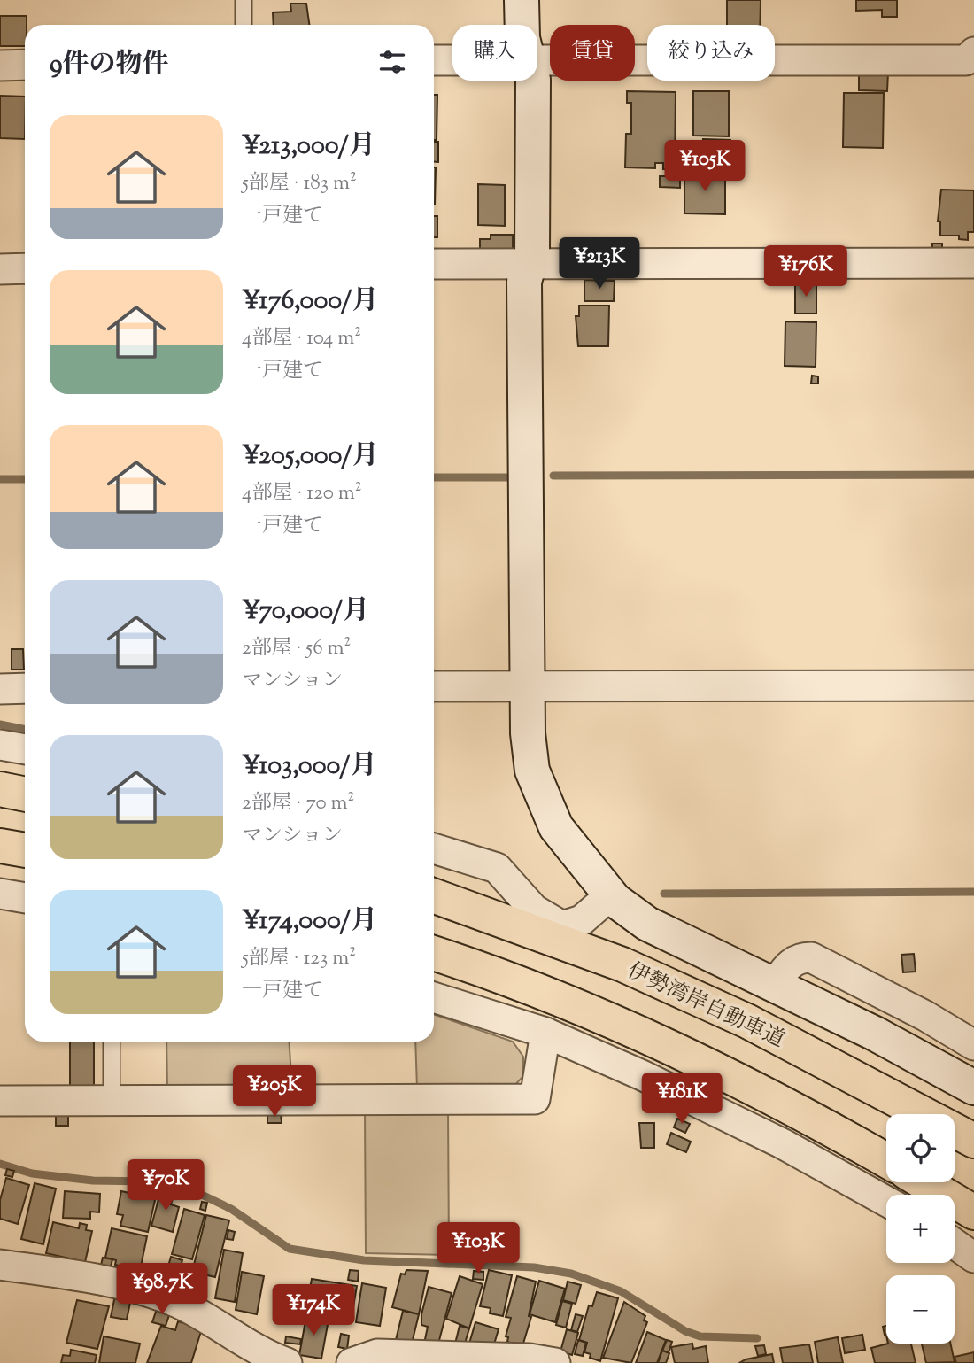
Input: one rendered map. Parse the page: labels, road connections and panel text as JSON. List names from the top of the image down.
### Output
{
  "streets": {
    "highway": ["伊勢湾岸自動車道"]
  },
  "page": {
    "chip": ["購入", "賃貸", "絞り込み"],
    "heading": "9件の物件",
    "list": [
      {
        "name": "¥213,000/月",
        "note": "5部屋 · 183 m² · 一戸建て"
      },
      {
        "name": "¥176,000/月",
        "note": "4部屋 · 104 m² · 一戸建て"
      },
      {
        "name": "¥205,000/月",
        "note": "4部屋 · 120 m² · 一戸建て"
      },
      {
        "name": "¥70,000/月",
        "note": "2部屋 · 56 m² · マンション"
      },
      {
        "name": "¥103,000/月",
        "note": "2部屋 · 70 m² · マンション"
      },
      {
        "name": "¥174,000/月",
        "note": "5部屋 · 123 m² · 一戸建て"
      }
    ],
    "price": [
      "¥105K",
      "¥213K",
      "¥176K",
      "¥205K",
      "¥181K",
      "¥70K",
      "¥103K",
      "¥98.7K",
      "¥174K"
    ],
    "map_buttons": ["+", "−"]
  }
}
